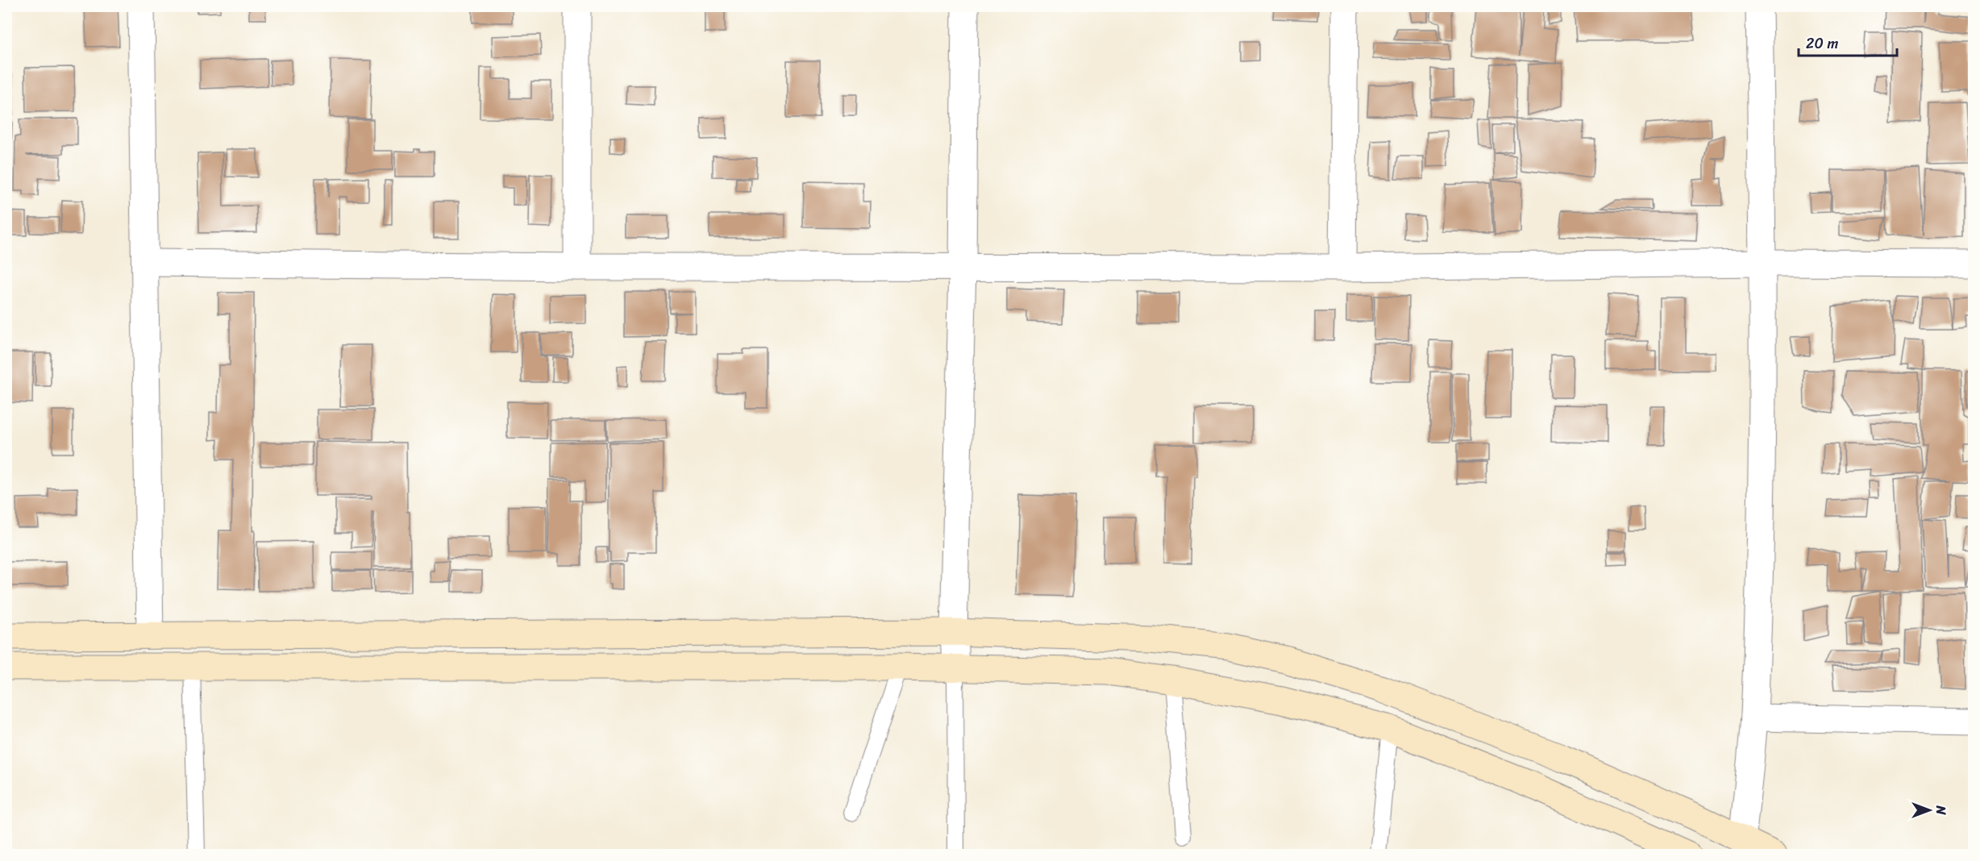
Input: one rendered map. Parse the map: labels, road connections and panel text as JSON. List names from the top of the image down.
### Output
{
  "scale_bar": "20 m",
  "north": "right"
}
